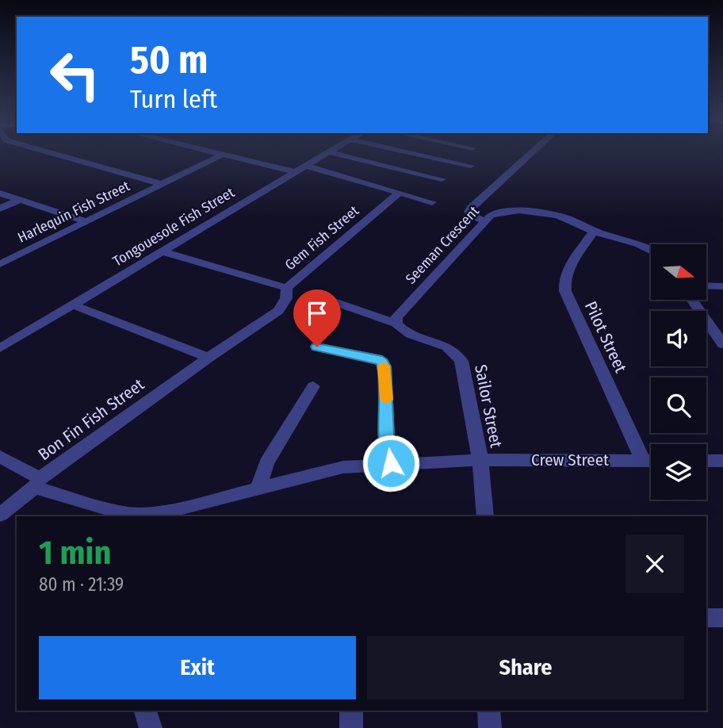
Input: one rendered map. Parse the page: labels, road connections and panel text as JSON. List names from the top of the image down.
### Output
{
  "streets": {
    "street": [
      "Harlequin Fish Street",
      "Tongouesole Fish Street",
      "Gem Fish Street",
      "Seeman Crescent",
      "Pilot Street",
      "Sailor Street",
      "Bon Fin Fish Street",
      "Crew Street"
    ]
  },
  "crossings": [
    ["Tongouesole Fish Street", "Gem Fish Street"],
    ["Gem Fish Street", "Bon Fin Fish Street"],
    ["Seeman Crescent", "Pilot Street"],
    ["Seeman Crescent", "Sailor Street"],
    ["Pilot Street", "Crew Street"],
    ["Sailor Street", "Crew Street"],
    ["Bon Fin Fish Street", "Crew Street"]
  ],
  "north": "right",
  "page": {
    "turn": ["50 m", "Turn left"],
    "heading": ["1 min", "80 m · 21:39"],
    "buttons": ["Exit", "Share"]
  }
}
